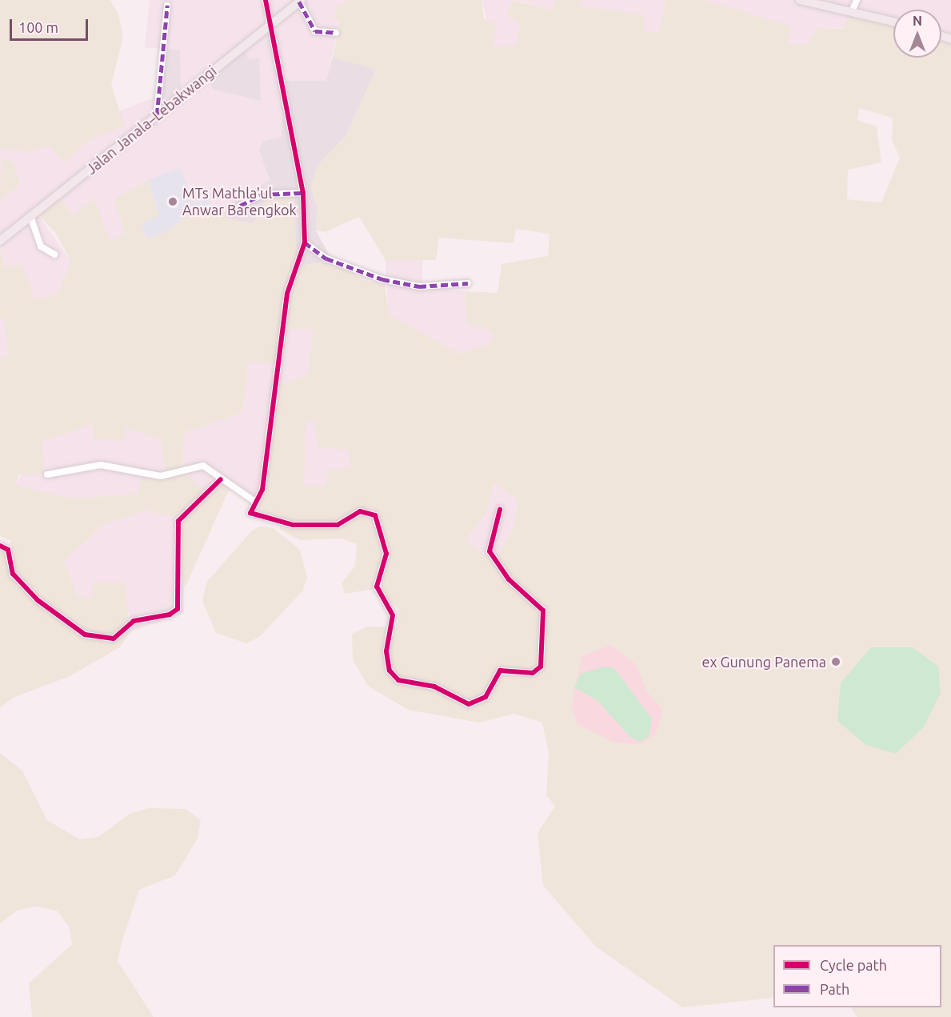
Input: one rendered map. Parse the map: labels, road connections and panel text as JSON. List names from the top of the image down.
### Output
{
  "streets": {
    "main road": ["Jalan Janala–Lebakwangi"]
  },
  "places": ["MTs Mathla'ul Anwar Barengkok", "ex Gunung Panema"],
  "legend": ["Cycle path", "Path"],
  "scale_bar": "100 m",
  "north": "top"
}
